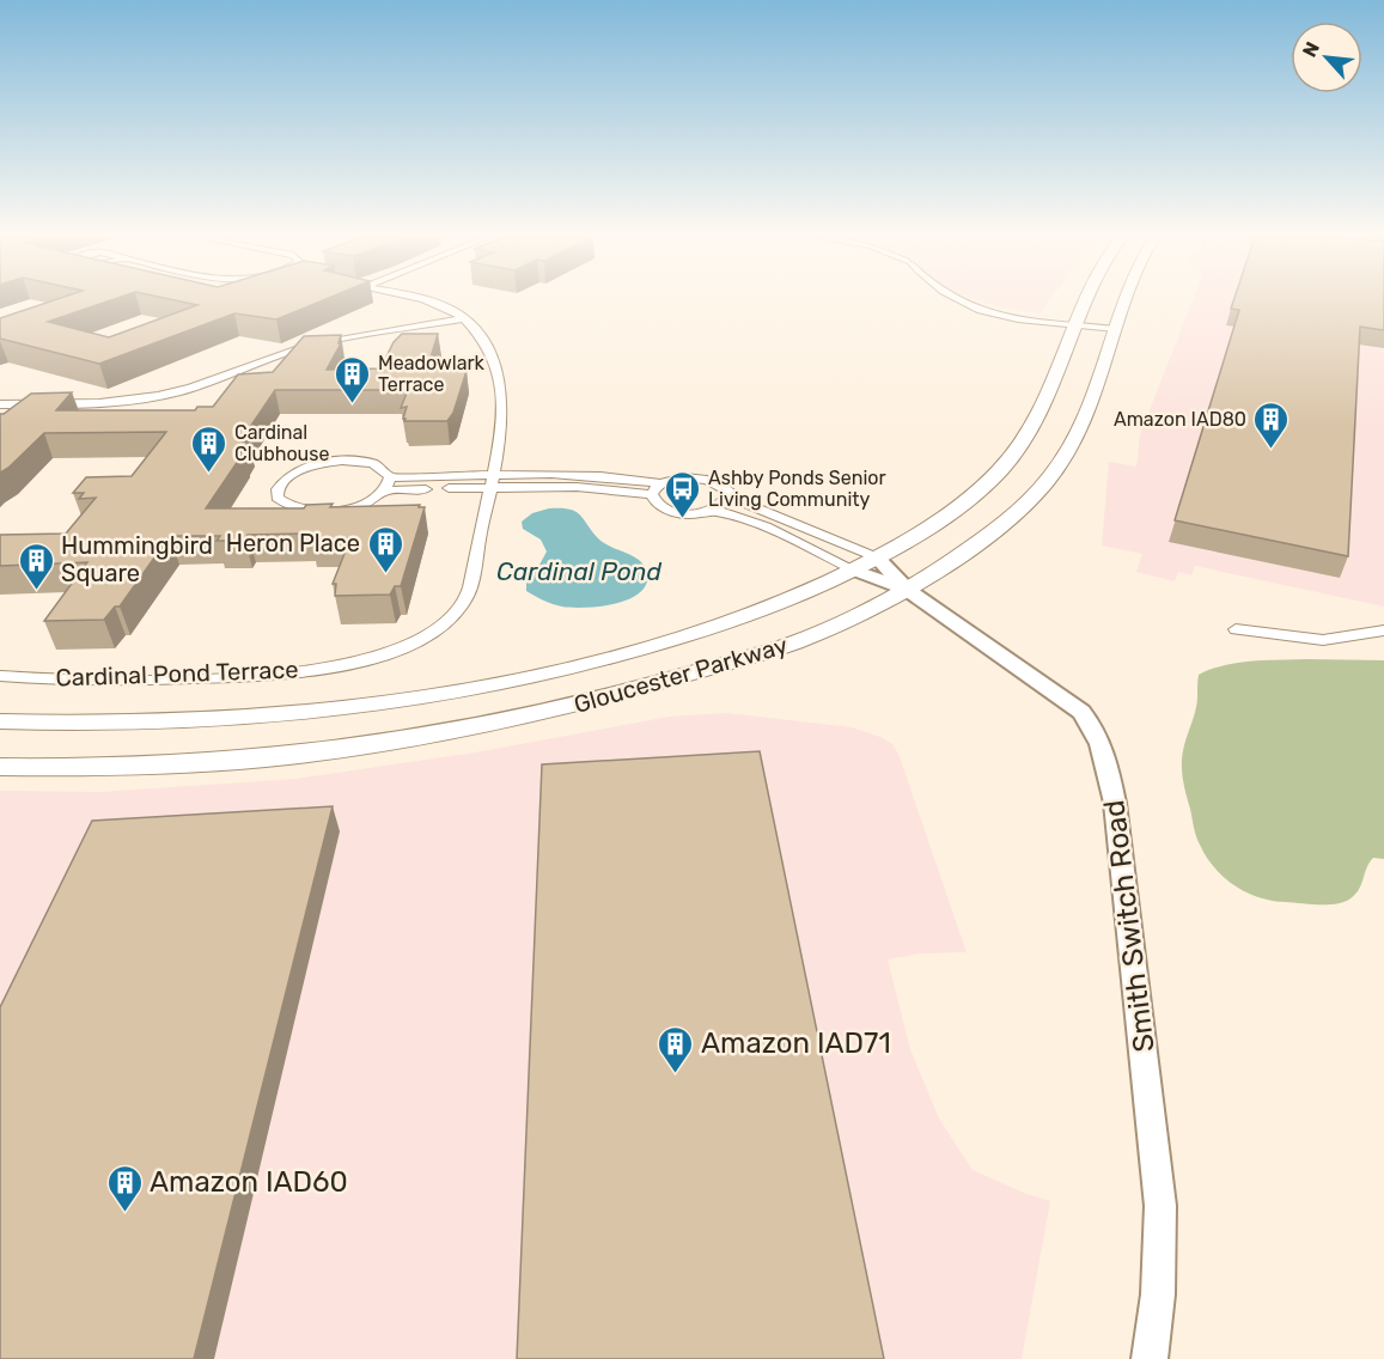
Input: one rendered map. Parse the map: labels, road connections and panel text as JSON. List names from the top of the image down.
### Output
{
  "streets": {
    "main road": ["Gloucester Parkway"],
    "street": ["Cardinal Pond Terrace", "Smith Switch Road"]
  },
  "crossings": [
    ["Gloucester Parkway", "Smith Switch Road"]
  ],
  "water": ["Cardinal Pond"],
  "places": {
    "building": [
      "Meadowlark Terrace",
      "Amazon IAD80",
      "Cardinal Clubhouse",
      "Heron Place",
      "Hummingbird Square",
      "Amazon IAD71",
      "Amazon IAD60"
    ],
    "bus stop": ["Ashby Ponds Senior Living Community"]
  },
  "north": "top left"
}
